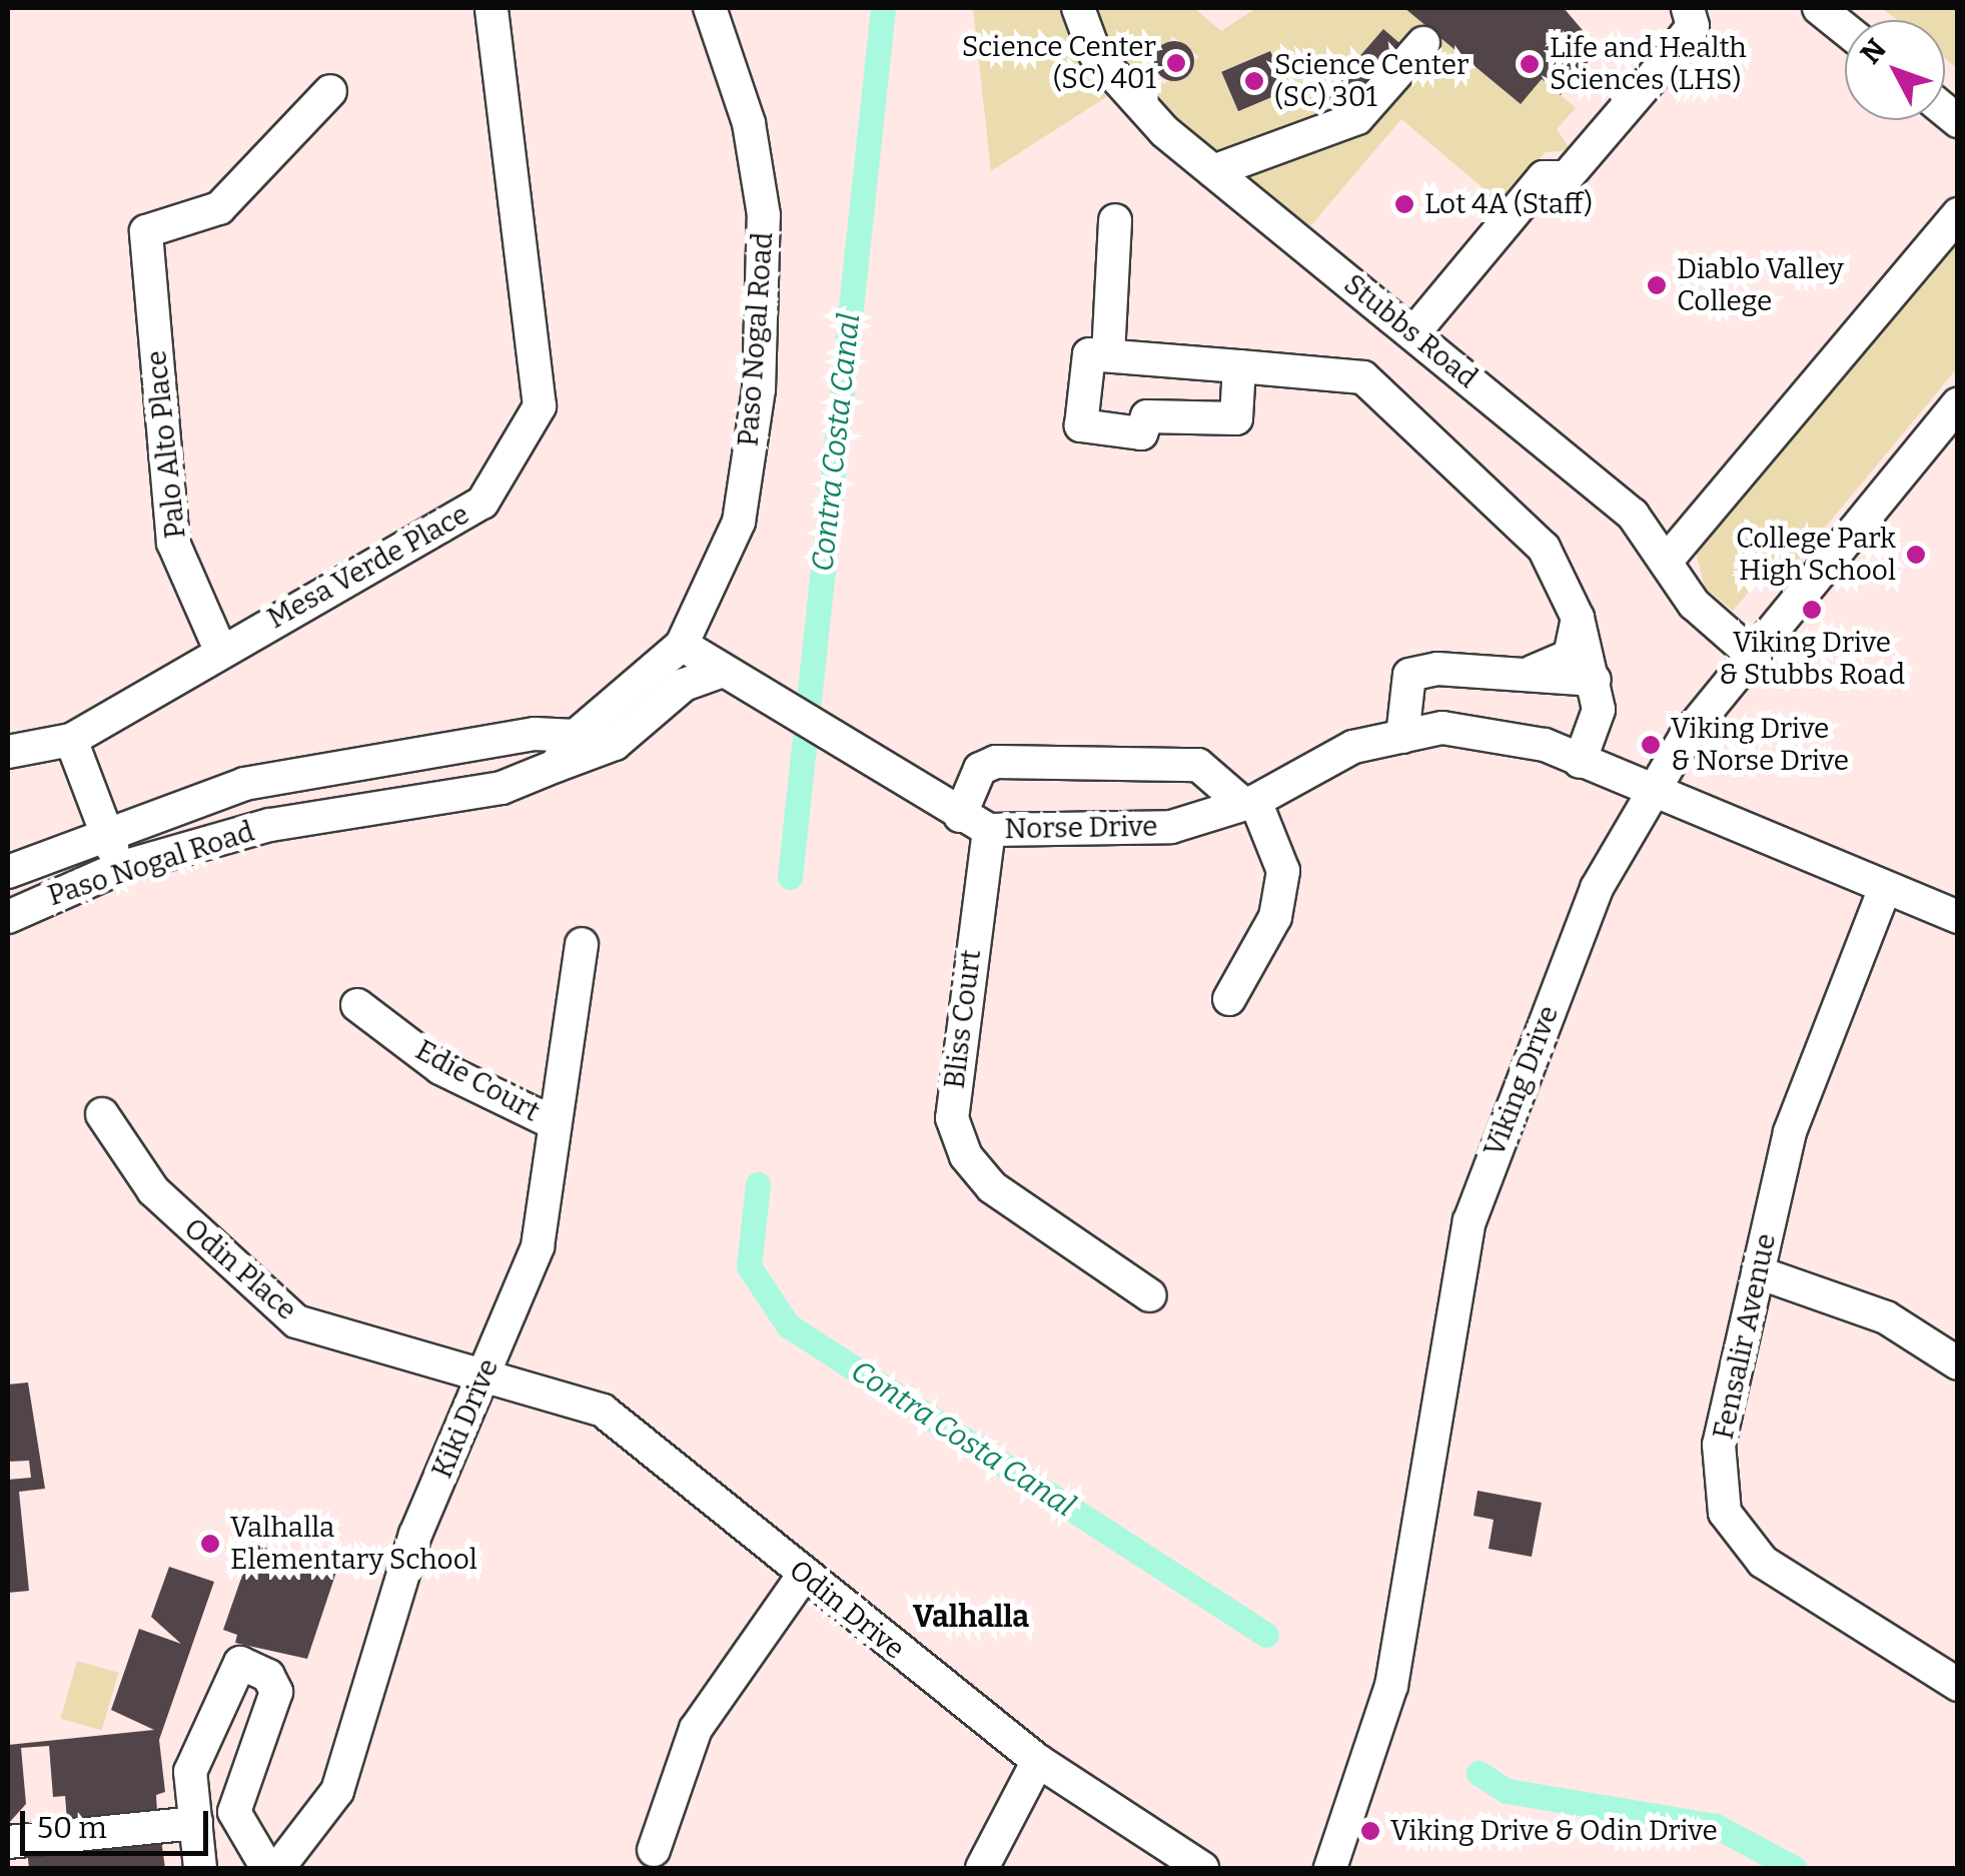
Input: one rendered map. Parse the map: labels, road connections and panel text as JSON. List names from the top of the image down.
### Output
{
  "streets": {
    "street": [
      "Stubbs Road",
      "Paso Nogal Road",
      "Palo Alto Place",
      "Mesa Verde Place",
      "Norse Drive",
      "Bliss Court",
      "Edie Court",
      "Viking Drive",
      "Odin Place",
      "Fensalir Avenue",
      "Kiki Drive",
      "Odin Drive"
    ]
  },
  "crossings": [
    ["Stubbs Road", "Viking Drive"],
    ["Palo Alto Place", "Mesa Verde Place"],
    ["Norse Drive", "Bliss Court"],
    ["Norse Drive", "Viking Drive"],
    ["Norse Drive", "Fensalir Avenue"],
    ["Edie Court", "Kiki Drive"],
    ["Odin Place", "Kiki Drive"],
    ["Odin Place", "Odin Drive"],
    ["Kiki Drive", "Odin Drive"]
  ],
  "districts": ["Valhalla"],
  "water": ["Contra Costa Canal"],
  "places": [
    "Science Center (SC) 401",
    "Life and Health Sciences (LHS)",
    "Science Center (SC) 301",
    "Lot 4A (Staff)",
    "Diablo Valley College",
    "College Park High School",
    "Viking Drive & Stubbs Road",
    "Viking Drive & Norse Drive",
    "Valhalla Elementary School",
    "Viking Drive & Odin Drive"
  ],
  "scale_bar": "50 m",
  "north": "top left"
}
